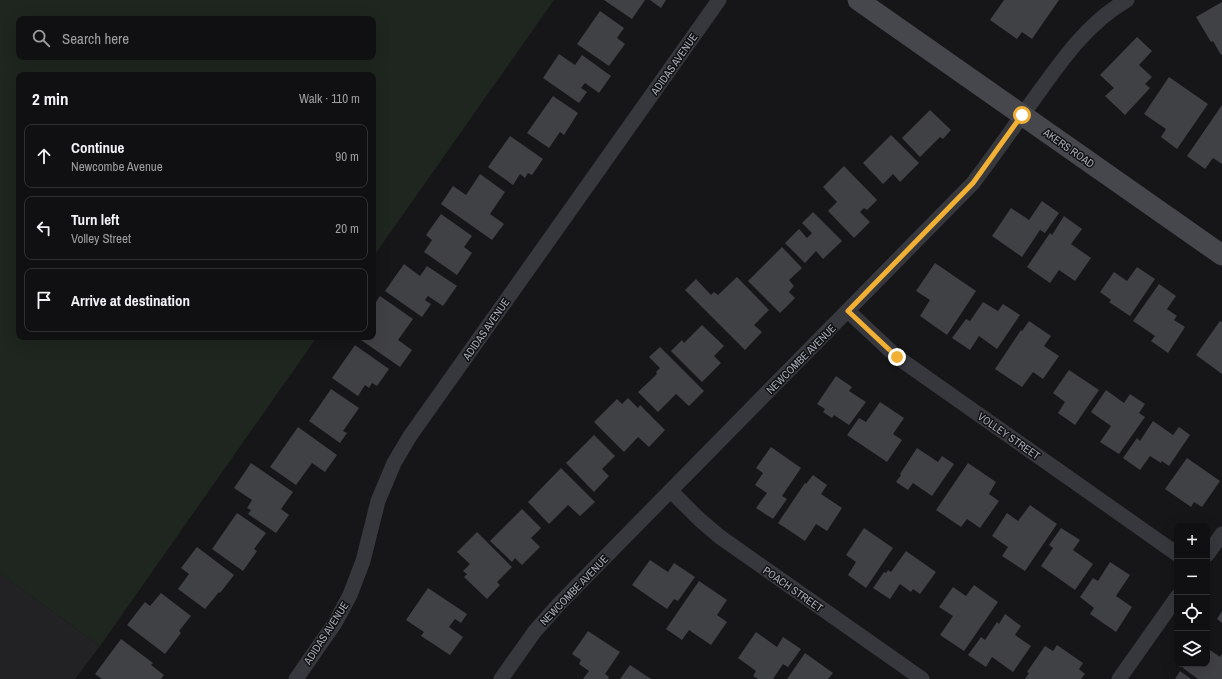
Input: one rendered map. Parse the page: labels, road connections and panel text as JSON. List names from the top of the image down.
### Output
{
  "streets": {
    "street": [
      "ADIDAS AVENUE",
      "AKERS ROAD",
      "NEWCOMBE AVENUE",
      "VOLLEY STREET",
      "POACH STREET"
    ]
  },
  "crossings": [
    ["AKERS ROAD", "NEWCOMBE AVENUE"],
    ["NEWCOMBE AVENUE", "VOLLEY STREET"],
    ["NEWCOMBE AVENUE", "POACH STREET"]
  ],
  "page": {
    "search": "Search here",
    "heading": ["2 min", "Walk · 110 m"],
    "list": [
      ["Continue", "Newcombe Avenue", "90 m"],
      ["Turn left", "Volley Street", "20 m"],
      "Arrive at destination"
    ],
    "map_buttons": ["+", "−"]
  }
}
